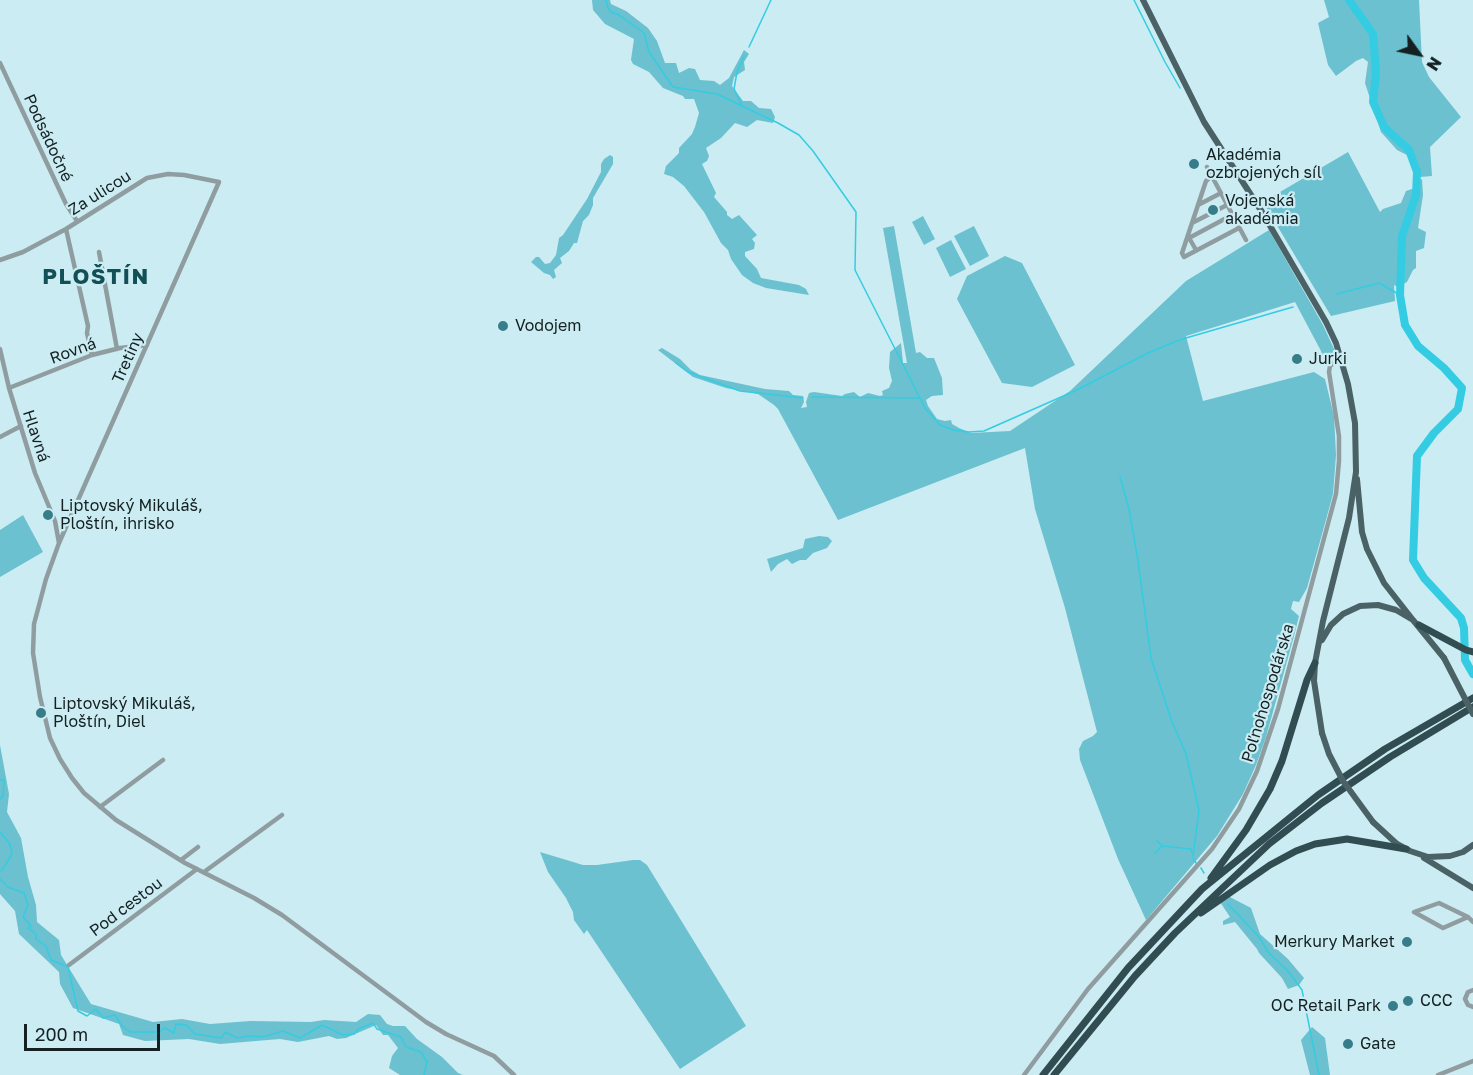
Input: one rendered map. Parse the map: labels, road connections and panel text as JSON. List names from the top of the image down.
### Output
{
  "streets": {
    "street": [
      "Podsádočné",
      "Za ulicou",
      "Rovná",
      "Tretiny",
      "Hlavná",
      "Poľnohospodárska",
      "Pod cestou"
    ]
  },
  "crossings": [
    ["Podsádočné", "Za ulicou"],
    ["Za ulicou", "Tretiny"],
    ["Rovná", "Tretiny"],
    ["Rovná", "Hlavná"],
    ["Tretiny", "Hlavná"],
    ["Tretiny", "Pod cestou"]
  ],
  "districts": ["PLOŠTÍN"],
  "places": [
    "Akadémia ozbrojených síl",
    "Vojenská akadémia",
    "Vodojem",
    "Jurki",
    "Liptovský Mikuláš, Ploštín, ihrisko",
    "Liptovský Mikuláš, Ploštín, Diel",
    "Merkury Market",
    "CCC",
    "OC Retail Park",
    "Gate"
  ],
  "scale_bar": "200 m",
  "north": "bottom right"
}
